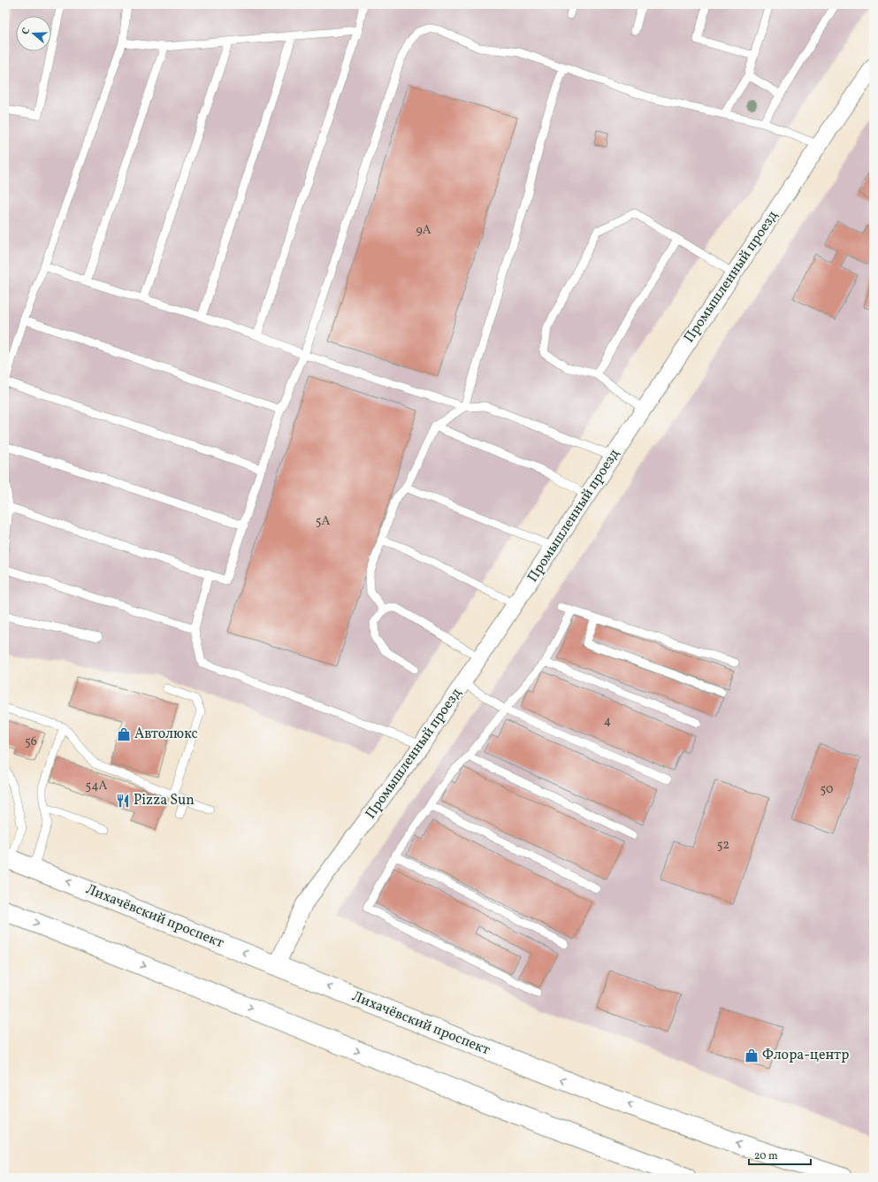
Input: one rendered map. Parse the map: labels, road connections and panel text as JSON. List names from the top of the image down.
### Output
{
  "streets": {
    "main road": ["Лихачёвский проспект"],
    "street": ["Промышленный проезд"]
  },
  "crossings": [
    ["Промышленный проезд", "Лихачёвский проспект"]
  ],
  "places": {
    "shop": ["Автолюкс", "Флора-центр"],
    "restaurant": ["Pizza Sun"]
  },
  "house_numbers": [
    "9А",
    "5А",
    "4",
    "56",
    "54А",
    "50",
    "52"
  ],
  "scale_bar": "20 m",
  "north": "left"
}
